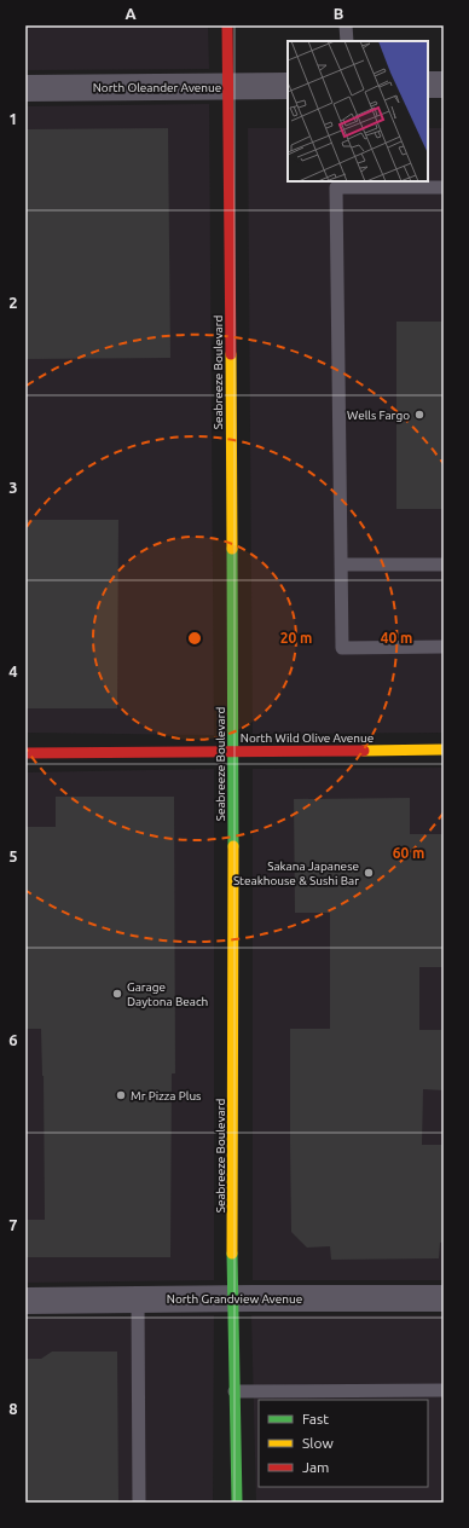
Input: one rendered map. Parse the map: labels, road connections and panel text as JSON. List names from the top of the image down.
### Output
{
  "streets": {
    "main road": ["Seabreeze Boulevard", "North Wild Olive Avenue"],
    "street": ["North Oleander Avenue", "North Grandview Avenue"]
  },
  "crossings": [
    ["North Oleander Avenue", "Seabreeze Boulevard"],
    ["Seabreeze Boulevard", "North Wild Olive Avenue"],
    ["Seabreeze Boulevard", "North Grandview Avenue"]
  ],
  "places": [
    "Wells Fargo",
    "Sakana Japanese Steakhouse & Sushi Bar",
    "Garage Daytona Beach",
    "Mr Pizza Plus"
  ],
  "legend": ["Fast", "Slow", "Jam"],
  "grid": {
    "columns": ["A", "B"],
    "rows": [
      "1",
      "2",
      "3",
      "4",
      "5",
      "6",
      "7",
      "8"
    ]
  },
  "rings": ["20 m", "40 m", "60 m"]
}
